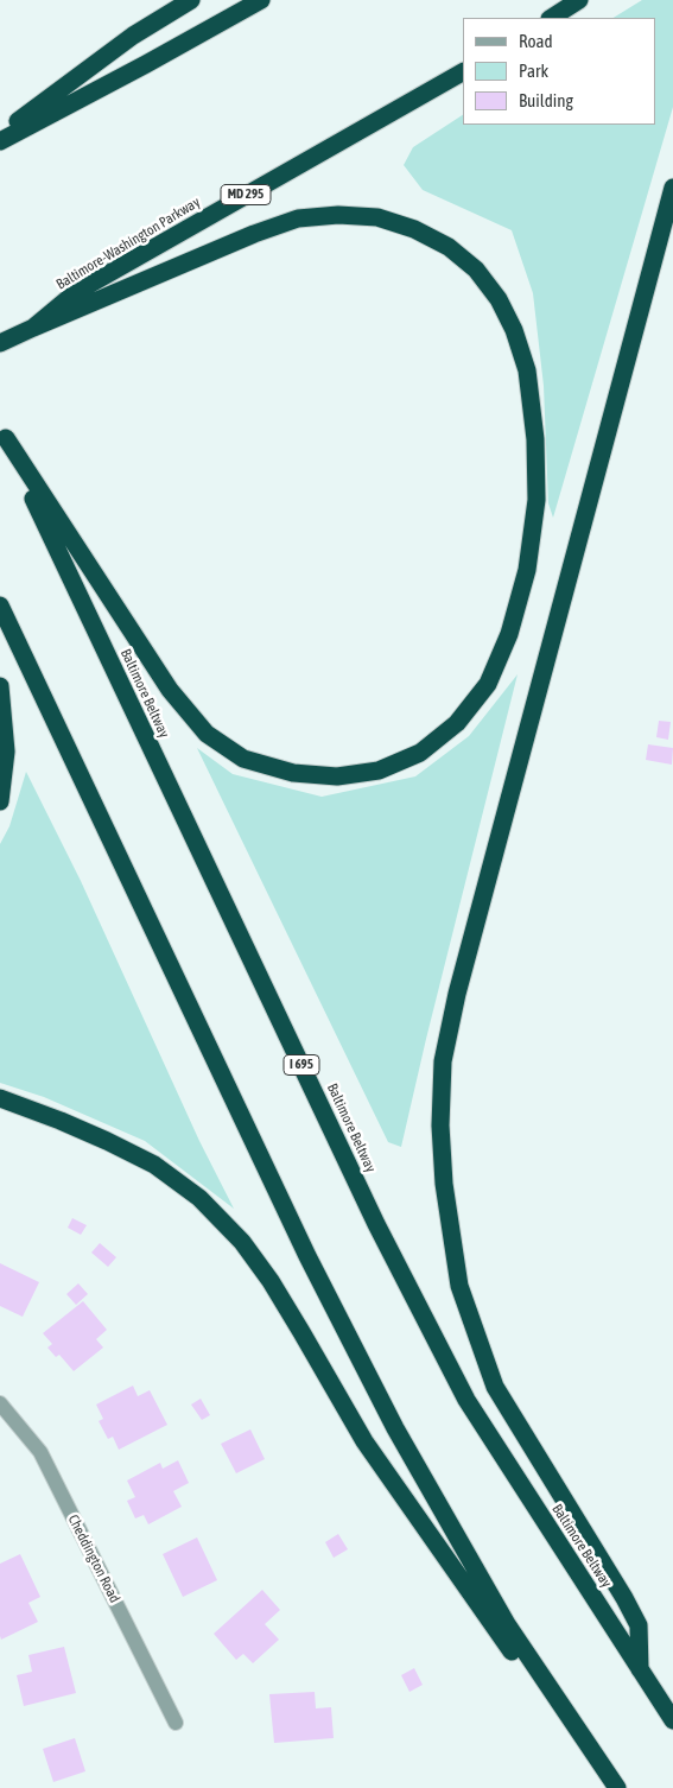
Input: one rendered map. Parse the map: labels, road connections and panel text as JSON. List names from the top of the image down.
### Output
{
  "streets": {
    "highway": [
      "MD 295",
      "Baltimore-Washington Parkway",
      "Baltimore Beltway",
      "I 695"
    ],
    "street": ["Cheddington Road"]
  },
  "legend": ["Road", "Park", "Building"]
}
